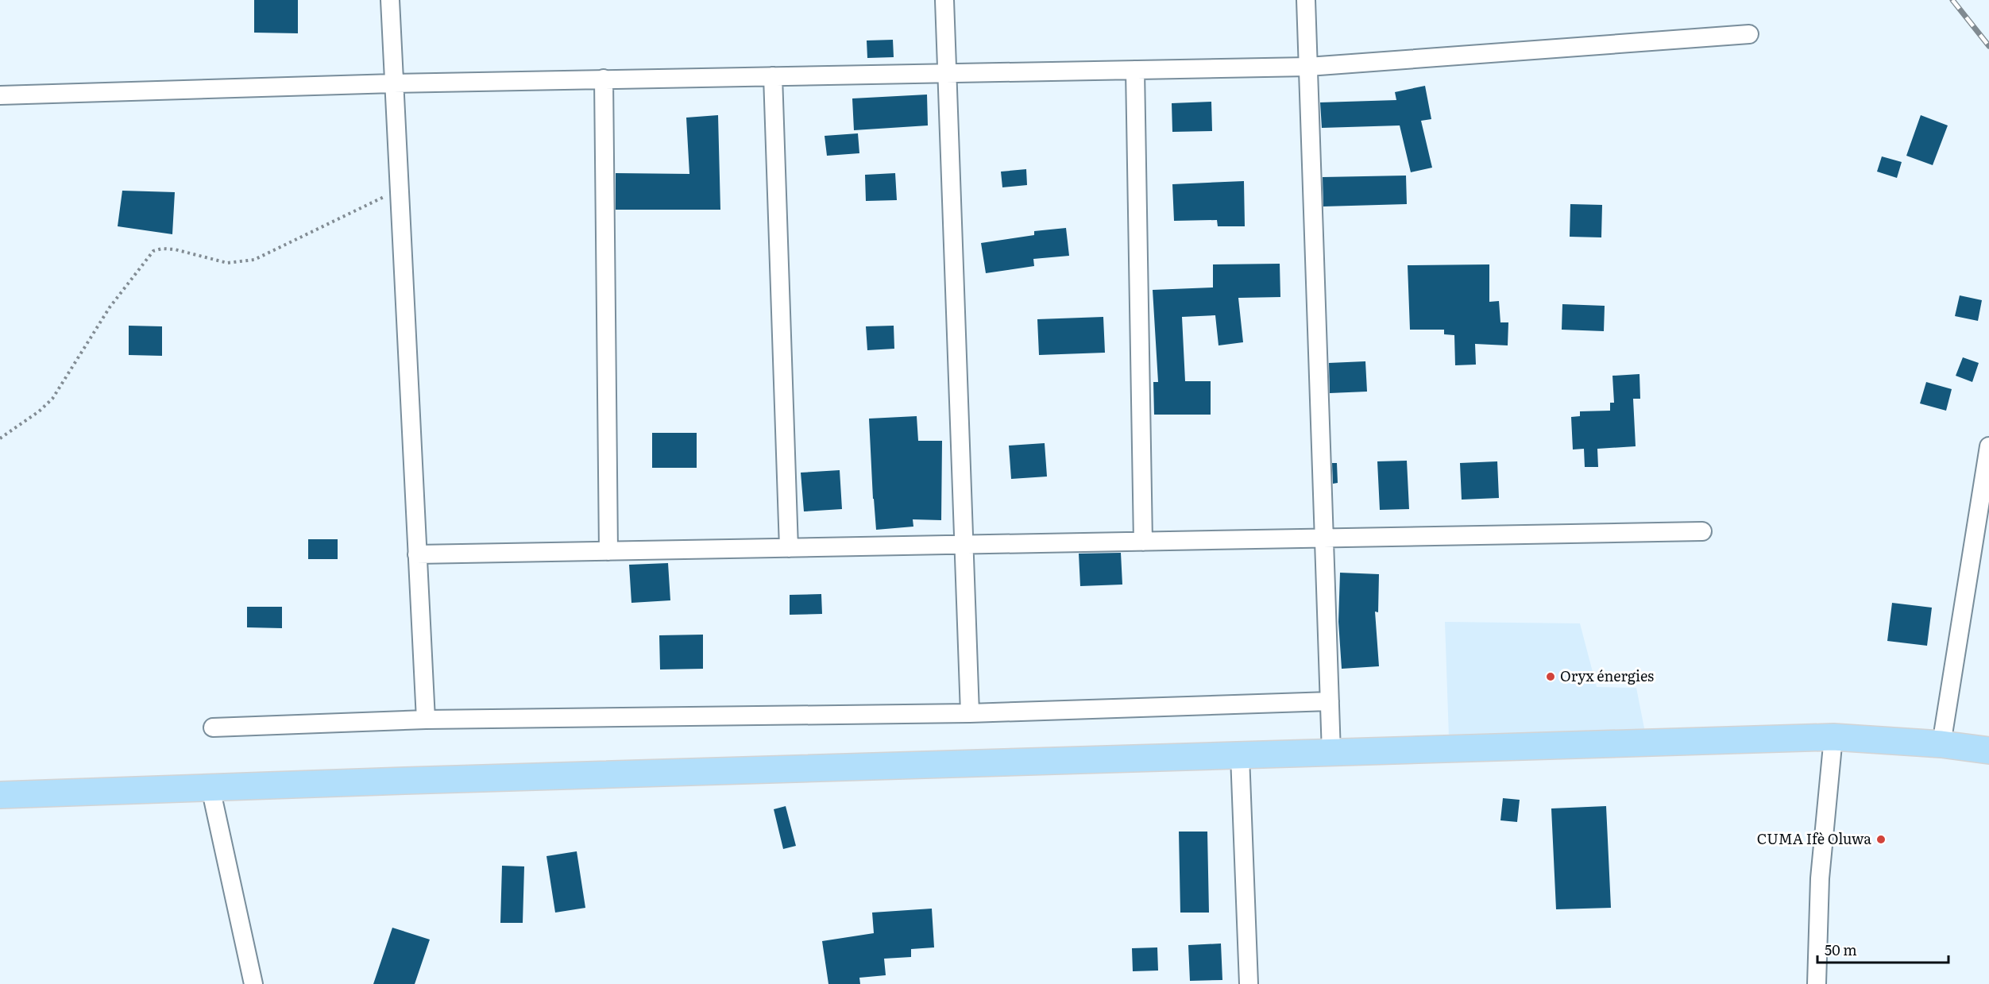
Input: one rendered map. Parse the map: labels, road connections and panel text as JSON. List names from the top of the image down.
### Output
{
  "places": ["Oryx énergies", "CUMA Ifè Oluwa"],
  "scale_bar": "50 m"
}
